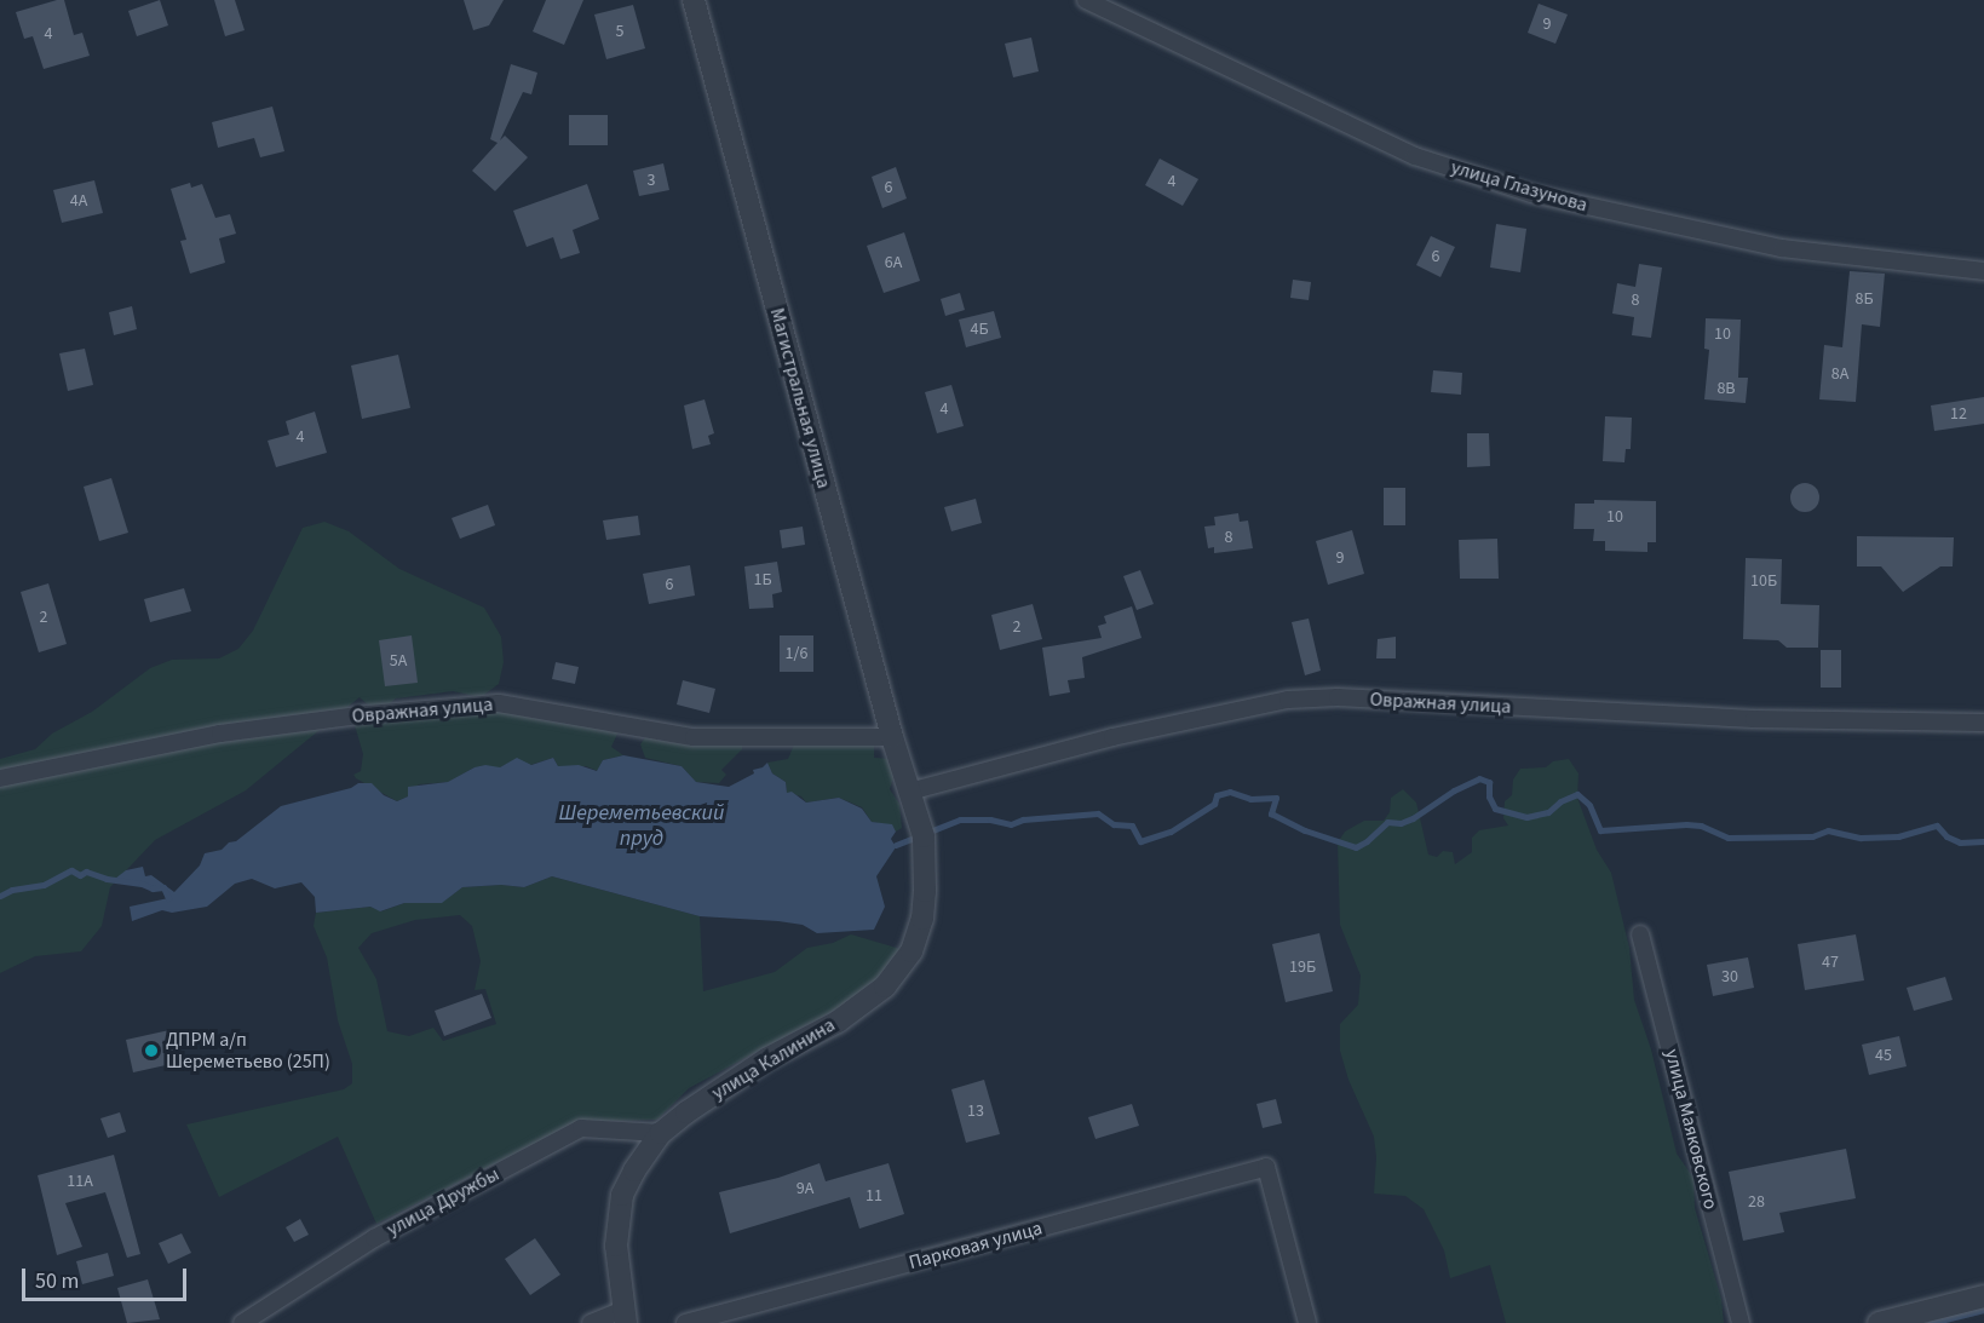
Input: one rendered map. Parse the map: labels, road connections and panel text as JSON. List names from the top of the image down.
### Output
{
  "streets": {
    "street": [
      "улица Глазунова",
      "Магистральная улица",
      "Овражная улица",
      "улица Калинина",
      "улица Маяковского",
      "улица Дружбы",
      "Парковая улица"
    ]
  },
  "crossings": [
    ["Магистральная улица", "Овражная улица"],
    ["Магистральная улица", "улица Калинина"],
    ["Овражная улица", "улица Калинина"],
    ["улица Калинина", "улица Дружбы"]
  ],
  "water": ["Шереметьевский пруд"],
  "places": ["ДПРМ а/п Шереметьево (25П)"],
  "house_numbers": [
    "9",
    "5",
    "4",
    "3",
    "4",
    "6",
    "4А",
    "6",
    "6А",
    "8Б",
    "8",
    "4Б",
    "10",
    "8А",
    "8В",
    "4",
    "12",
    "4",
    "10",
    "8",
    "9",
    "1Б",
    "10Б",
    "6",
    "2",
    "2",
    "1/6",
    "5А",
    "47",
    "19Б",
    "30",
    "45",
    "13",
    "11А",
    "9А",
    "11",
    "28"
  ],
  "scale_bar": "50 m"
}
